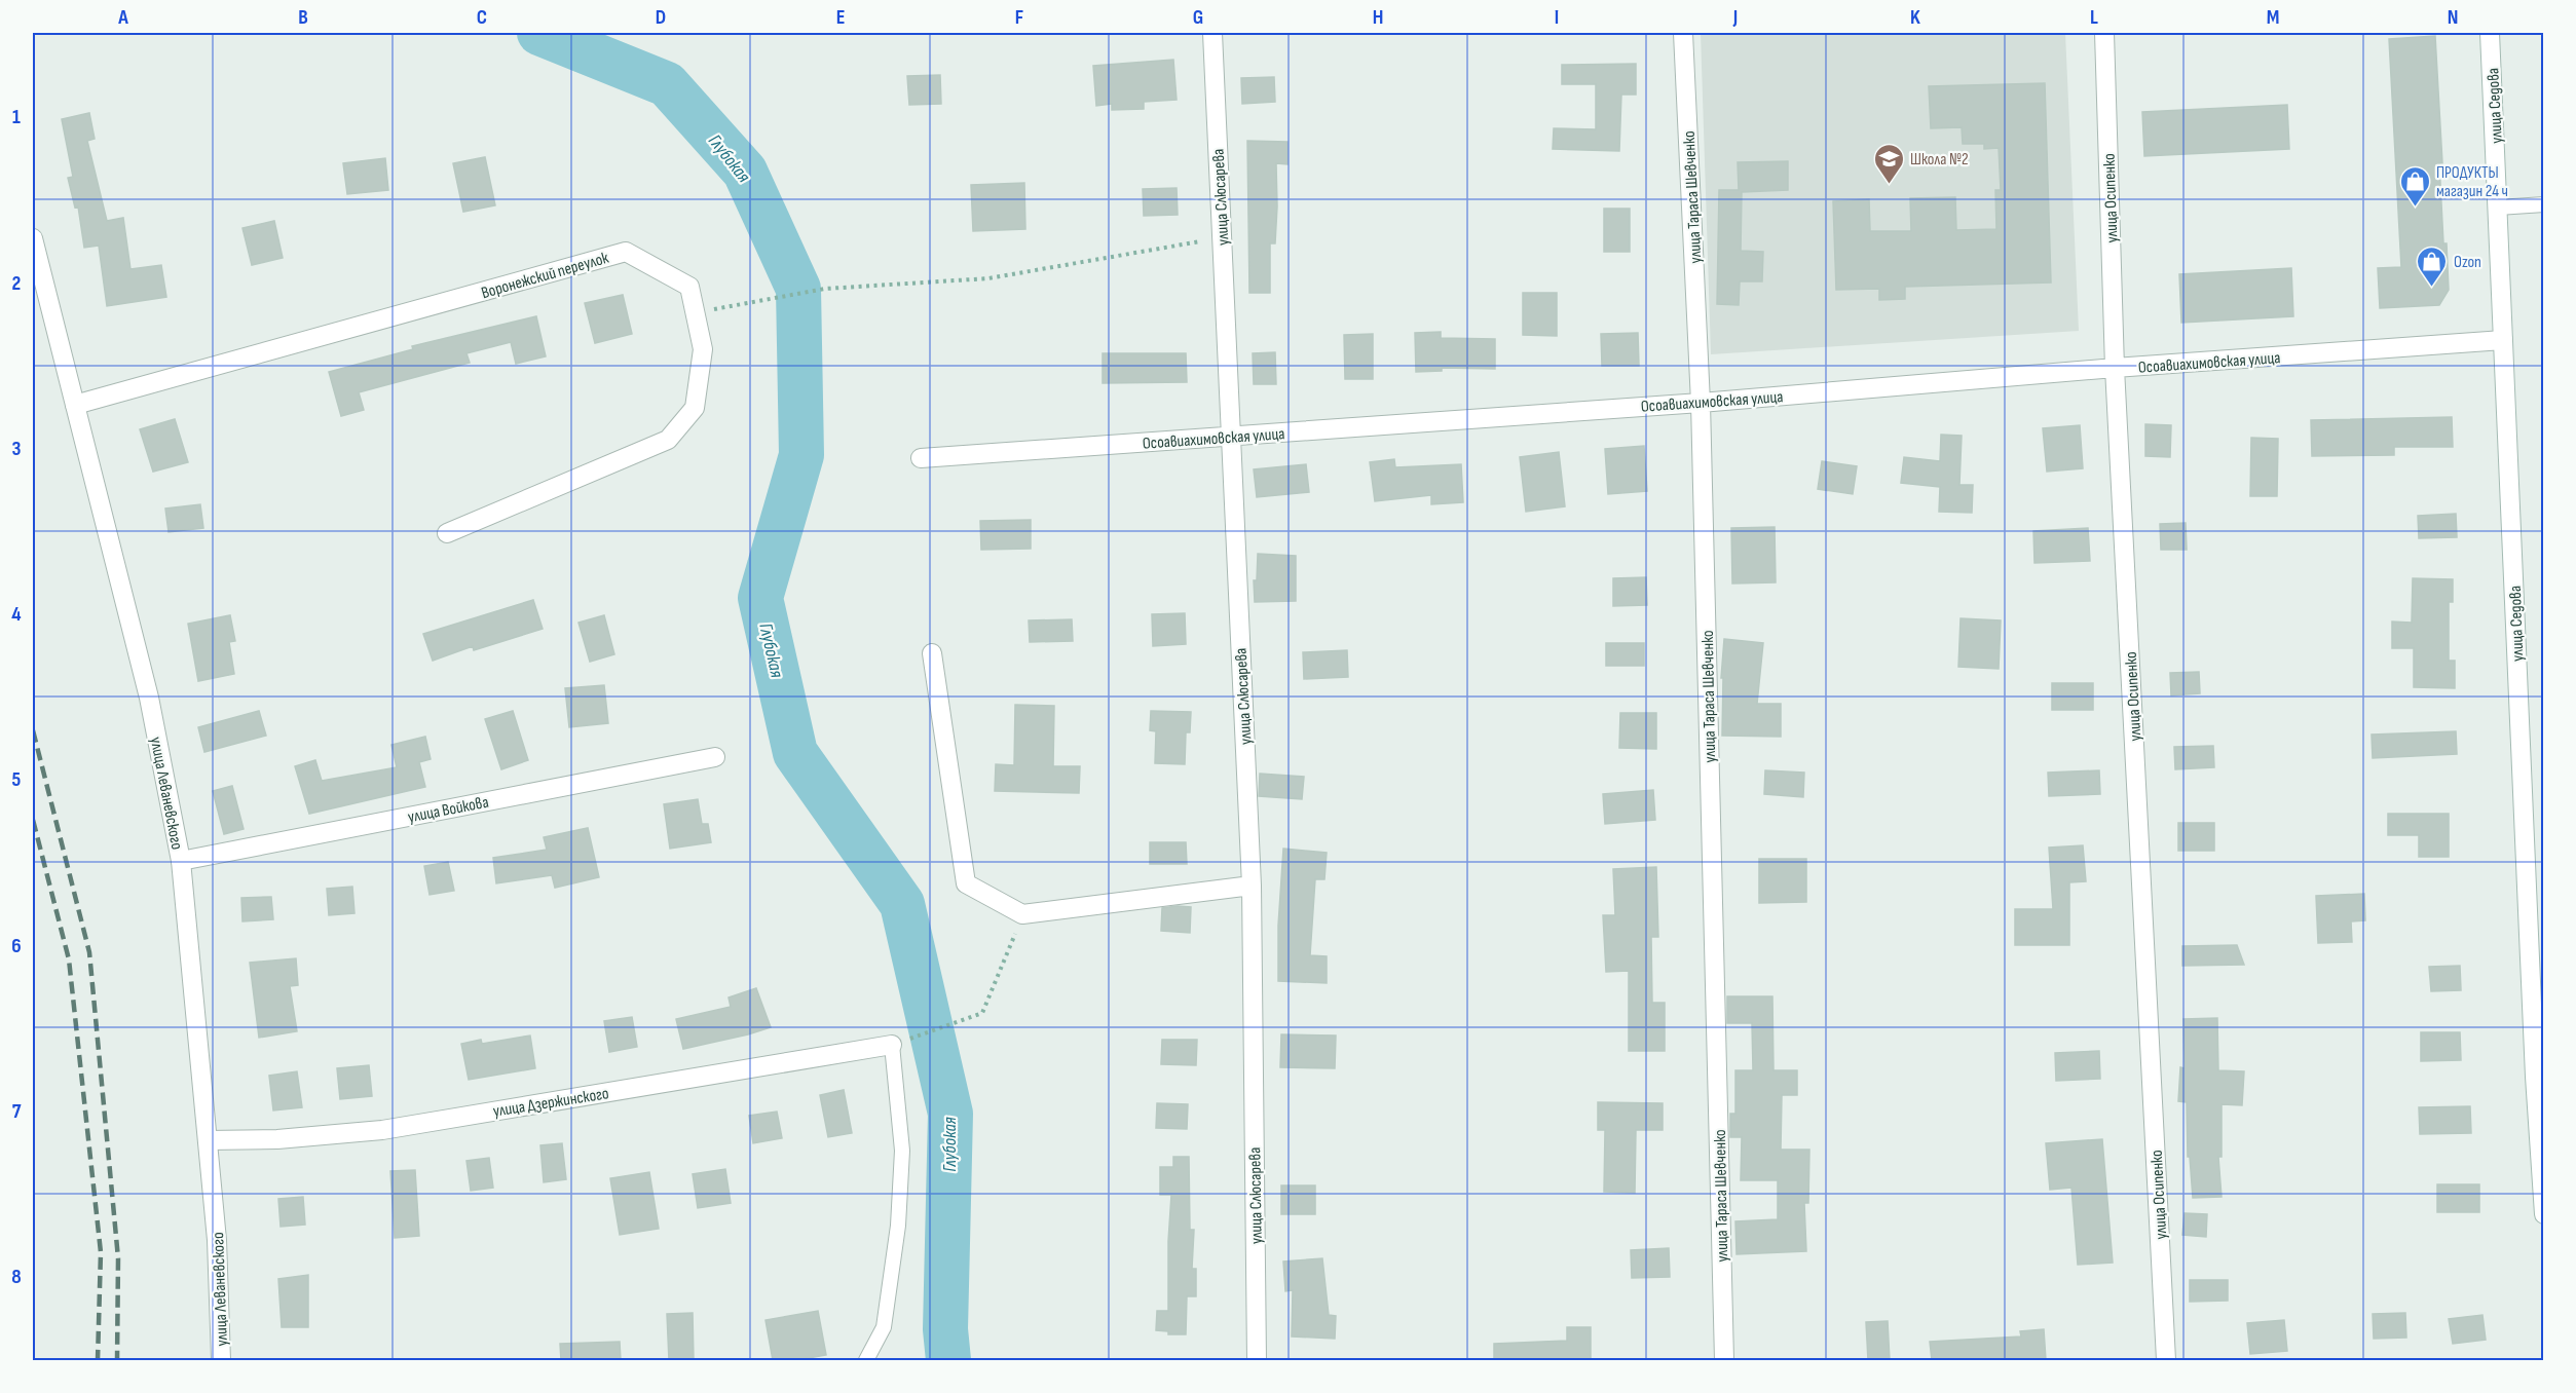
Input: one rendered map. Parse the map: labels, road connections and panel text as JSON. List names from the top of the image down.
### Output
{
  "streets": {
    "street": [
      "улица Седова",
      "улица Слюсарева",
      "улица Тараса Шевченко",
      "улица Осипенко",
      "Воронежский переулок",
      "Осоавиахимовская улица",
      "улица Леваневского",
      "улица Войкова",
      "улица Дзержинского"
    ]
  },
  "crossings": [
    ["улица Седова", "Осоавиахимовская улица"],
    ["улица Слюсарева", "Осоавиахимовская улица"],
    ["улица Тараса Шевченко", "Осоавиахимовская улица"],
    ["улица Осипенко", "Осоавиахимовская улица"],
    ["Воронежский переулок", "улица Леваневского"],
    ["улица Леваневского", "улица Войкова"],
    ["улица Леваневского", "улица Дзержинского"]
  ],
  "water": ["Глубокая"],
  "places": {
    "school or university": ["Школа №2"],
    "shop": ["ПРОДУКТЫ магазин 24 ч", "Ozon"]
  },
  "grid": {
    "columns": [
      "A",
      "B",
      "C",
      "D",
      "E",
      "F",
      "G",
      "H",
      "I",
      "J",
      "K",
      "L",
      "M",
      "N"
    ],
    "rows": [
      "1",
      "2",
      "3",
      "4",
      "5",
      "6",
      "7",
      "8"
    ]
  }
}
